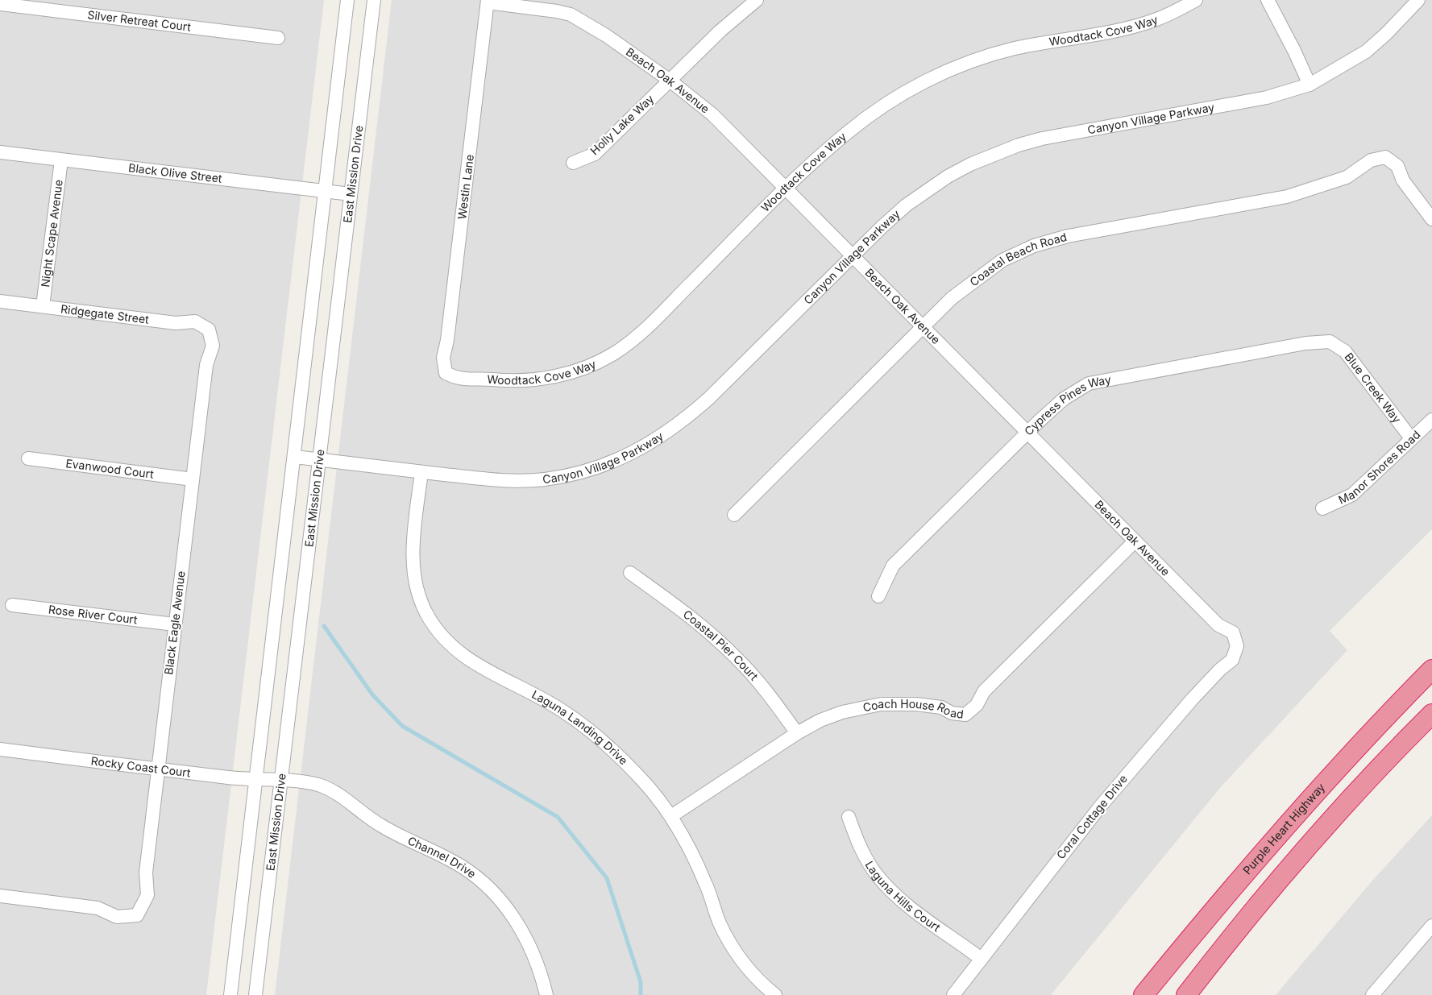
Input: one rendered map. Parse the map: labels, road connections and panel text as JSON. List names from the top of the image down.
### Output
{
  "streets": {
    "highway": ["Purple Heart Highway"],
    "street": [
      "Silver Retreat Court",
      "Woodtack Cove Way",
      "Beach Oak Avenue",
      "Canyon Village Parkway",
      "Holly Lake Way",
      "East Mission Drive",
      "Black Olive Street",
      "Westin Lane",
      "Night Scape Avenue",
      "Coastal Beach Road",
      "Ridgegate Street",
      "Blue Creek Way",
      "Cypress Pines Way",
      "Manor Shores Road",
      "Evanwood Court",
      "Rose River Court",
      "Black Eagle Avenue",
      "Coastal Pier Court",
      "Coach House Road",
      "Laguna Landing Drive",
      "Rocky Coast Court",
      "Coral Cottage Drive",
      "Channel Drive",
      "Laguna Hills Court"
    ]
  },
  "crossings": [
    ["Woodtack Cove Way", "Beach Oak Avenue"],
    ["Woodtack Cove Way", "Westin Lane"],
    ["Beach Oak Avenue", "Canyon Village Parkway"],
    ["Beach Oak Avenue", "Holly Lake Way"],
    ["Beach Oak Avenue", "Westin Lane"],
    ["Beach Oak Avenue", "Coastal Beach Road"],
    ["Beach Oak Avenue", "Cypress Pines Way"],
    ["Beach Oak Avenue", "Coach House Road"],
    ["Beach Oak Avenue", "Coral Cottage Drive"],
    ["Canyon Village Parkway", "East Mission Drive"],
    ["Canyon Village Parkway", "Laguna Landing Drive"],
    ["East Mission Drive", "Black Olive Street"],
    ["East Mission Drive", "Rocky Coast Court"],
    ["East Mission Drive", "Channel Drive"],
    ["Black Olive Street", "Night Scape Avenue"],
    ["Night Scape Avenue", "Ridgegate Street"],
    ["Ridgegate Street", "Black Eagle Avenue"],
    ["Blue Creek Way", "Cypress Pines Way"],
    ["Blue Creek Way", "Manor Shores Road"],
    ["Evanwood Court", "Black Eagle Avenue"],
    ["Rose River Court", "Black Eagle Avenue"],
    ["Black Eagle Avenue", "Rocky Coast Court"],
    ["Coastal Pier Court", "Coach House Road"],
    ["Coach House Road", "Laguna Landing Drive"],
    ["Rocky Coast Court", "Channel Drive"],
    ["Coral Cottage Drive", "Laguna Hills Court"]
  ]
}
